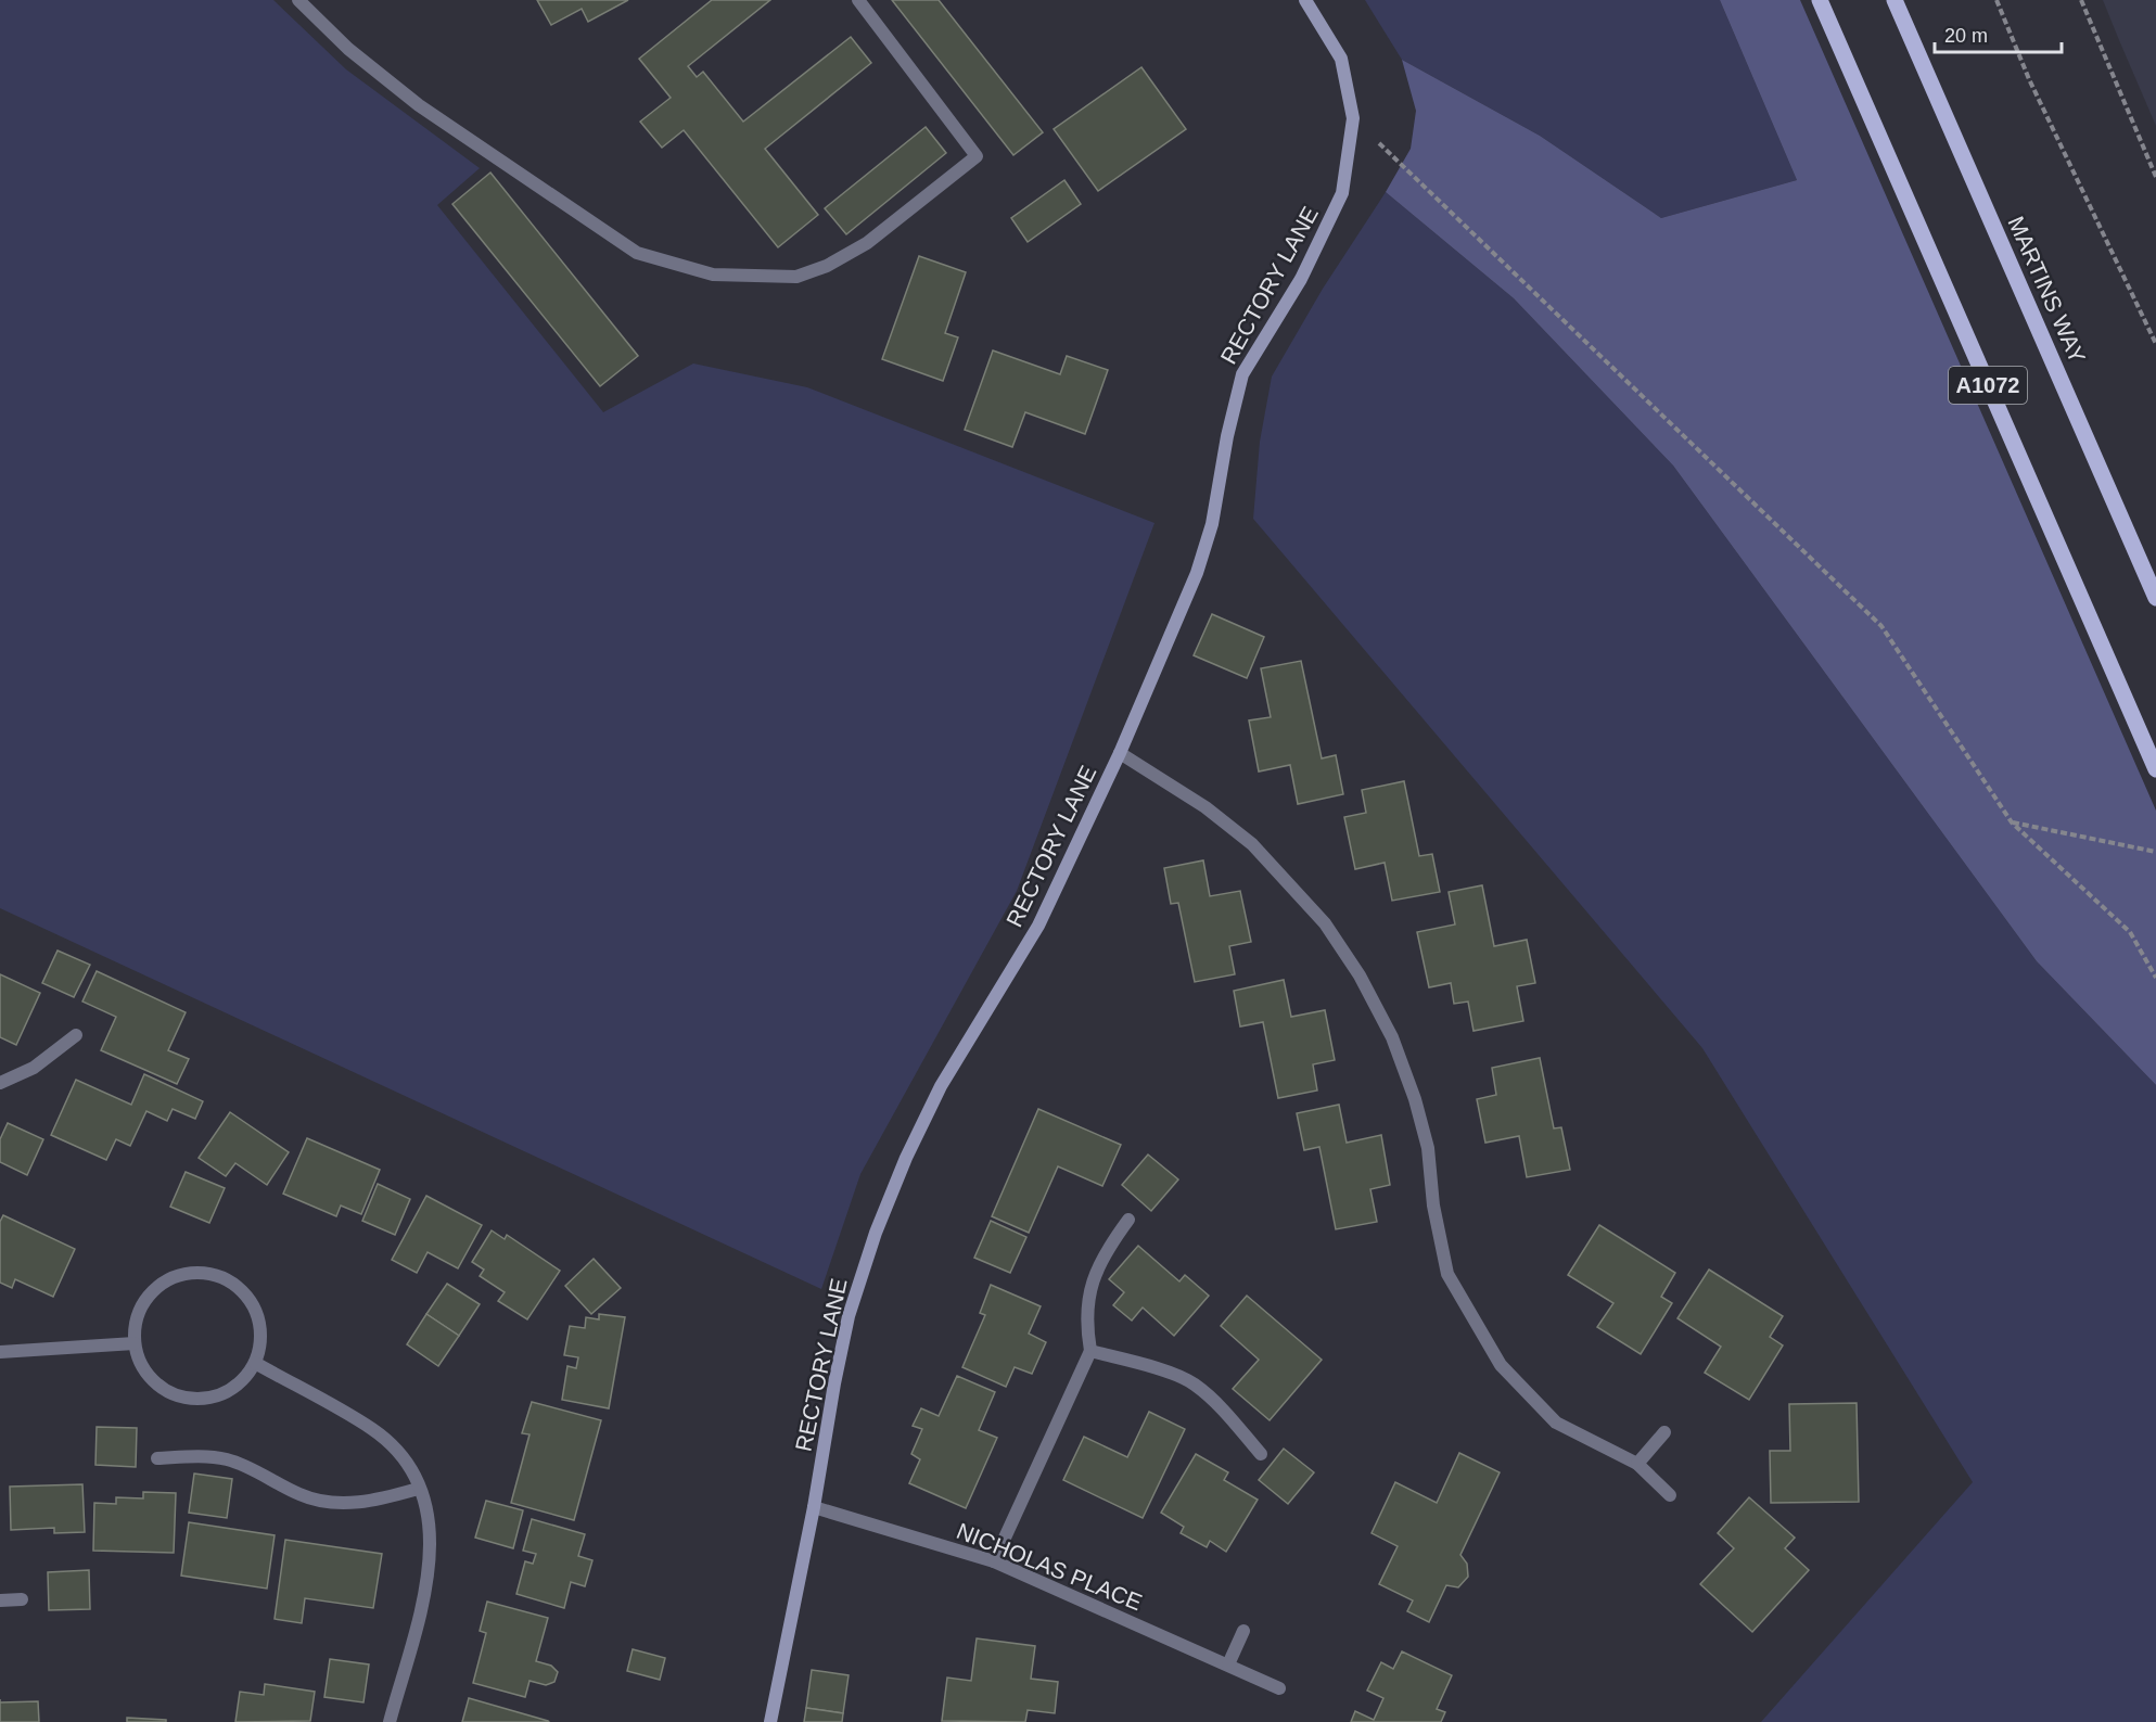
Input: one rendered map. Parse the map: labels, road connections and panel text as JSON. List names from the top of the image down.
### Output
{
  "streets": {
    "main road": ["MARTINS WAY", "A1072"],
    "street": ["RECTORY LANE", "NICHOLAS PLACE"]
  },
  "crossings": [
    ["RECTORY LANE", "NICHOLAS PLACE"]
  ],
  "scale_bar": "20 m"
}
